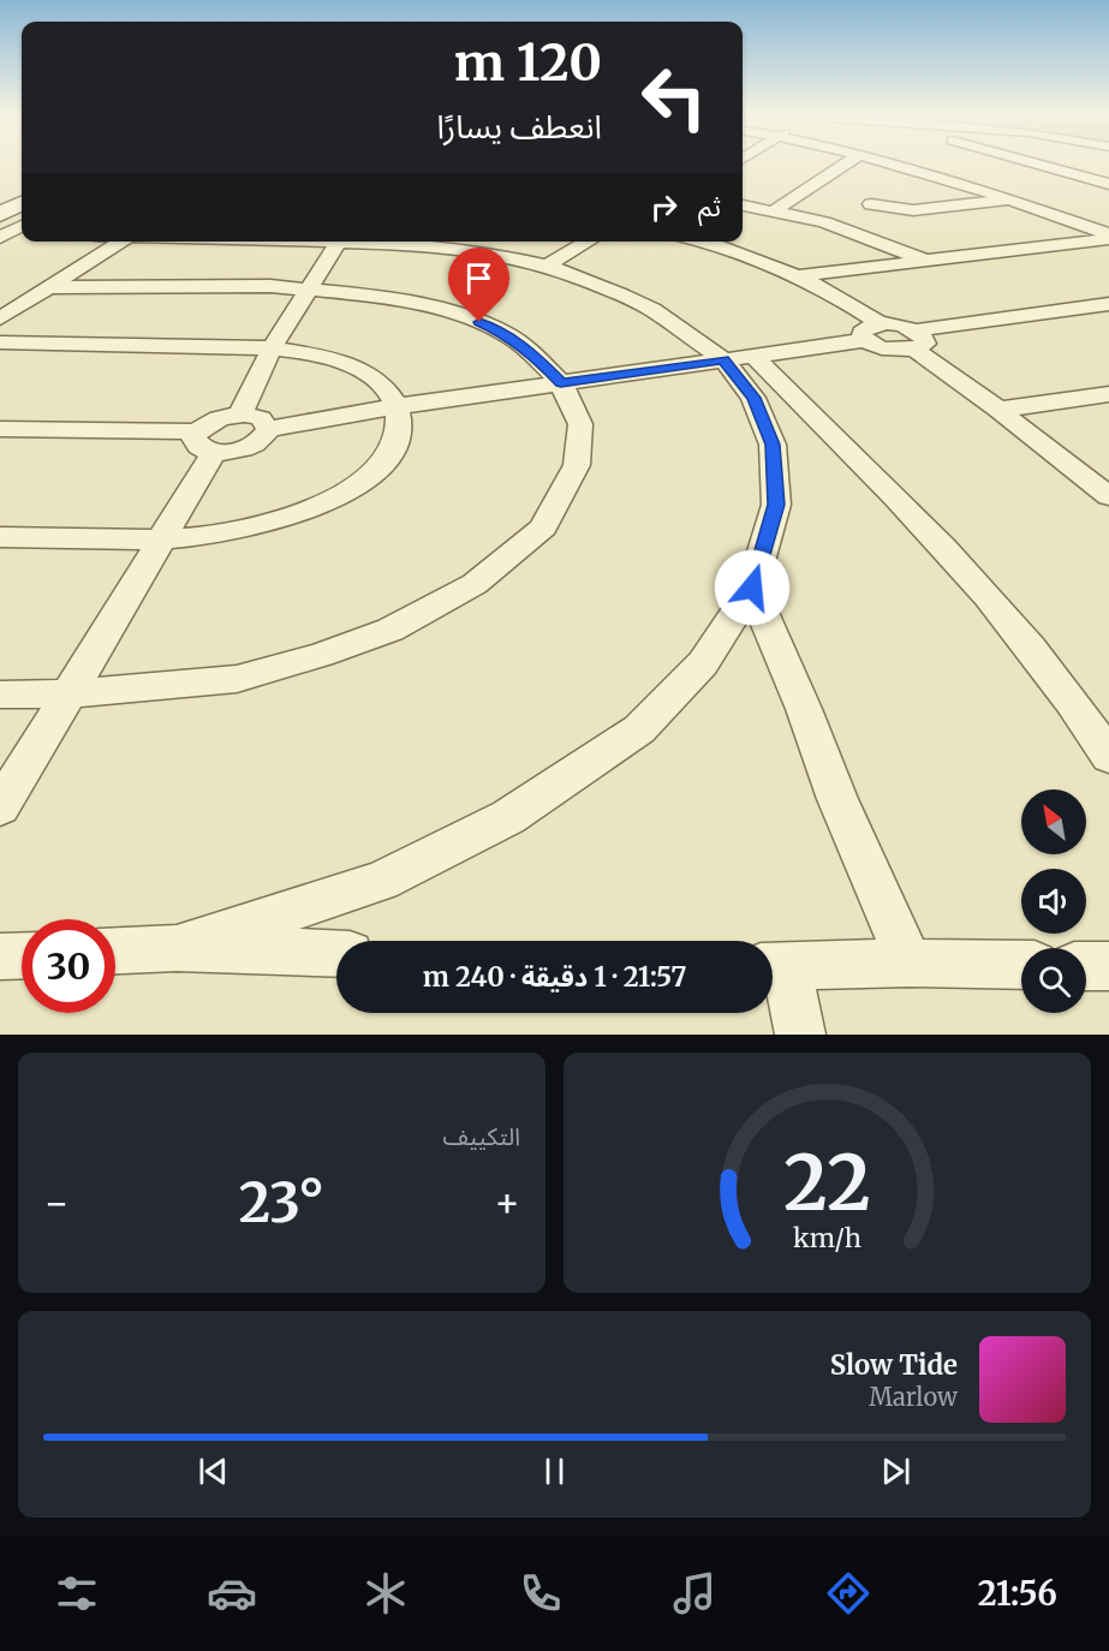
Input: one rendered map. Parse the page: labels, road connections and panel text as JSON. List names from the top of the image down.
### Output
{
  "north": "top left",
  "page": {
    "turn": ["120 m", "انعطف يسارًا"],
    "then": "ثم",
    "limit": "30",
    "trip": "21:57 · 1 دقيقة · 240 m",
    "tile": "التكييف",
    "heat": ["−", "23°", "+"],
    "song": ["Slow Tide", "Marlow"],
    "tabs": "21:56",
    "gauge": ["22", "km/h"]
  }
}
